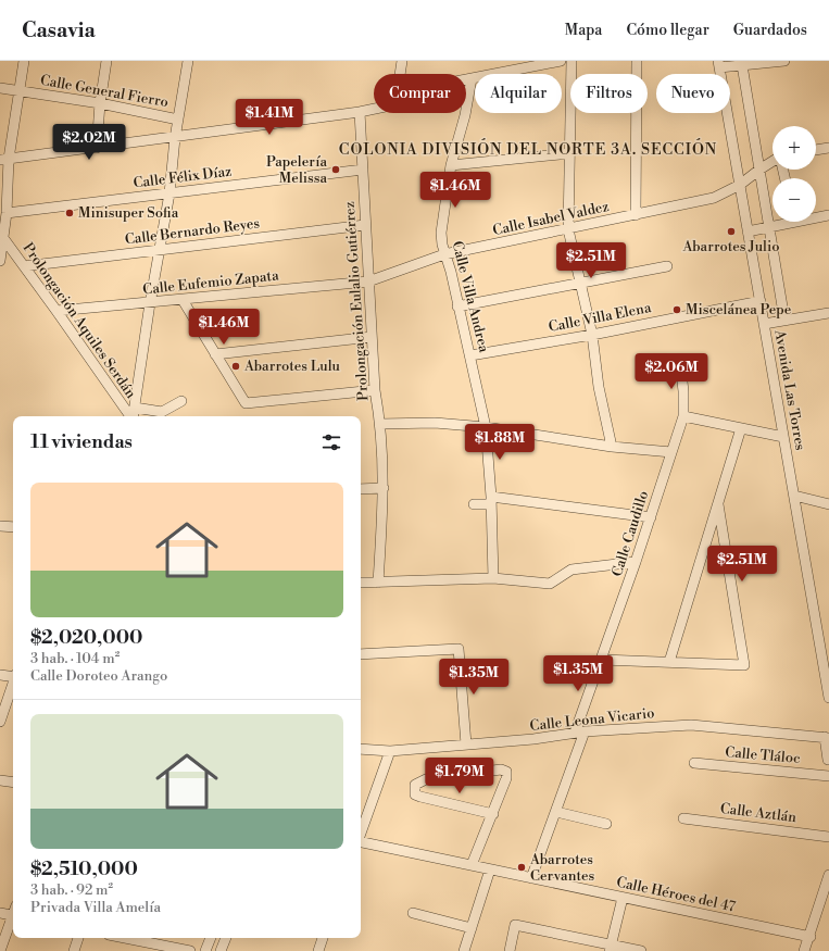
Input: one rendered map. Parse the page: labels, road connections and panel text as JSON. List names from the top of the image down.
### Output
{
  "streets": {
    "street": [
      "Calle General Fierro",
      "Calle Félix Díaz",
      "Calle Isabel Valdez",
      "Calle Bernardo Reyes",
      "Calle Eufemio Zapata",
      "Calle Villa Andrea",
      "Prolongación Eulalio Gutiérrez",
      "Calle Villa Elena",
      "Prolongación Aquiles Serdán",
      "Avenida Las Torres",
      "Calle Caudillo",
      "Calle Leona Vicario",
      "Calle Tláloc",
      "Calle Aztlán",
      "Calle Héroes del 47"
    ]
  },
  "crossings": [
    ["Calle Félix Díaz", "Prolongación Eulalio Gutiérrez"],
    ["Calle Isabel Valdez", "Calle Eufemio Zapata"],
    ["Calle Isabel Valdez", "Calle Villa Andrea"],
    ["Calle Isabel Valdez", "Prolongación Eulalio Gutiérrez"],
    ["Calle Isabel Valdez", "Avenida Las Torres"],
    ["Calle Bernardo Reyes", "Prolongación Eulalio Gutiérrez"],
    ["Calle Bernardo Reyes", "Prolongación Aquiles Serdán"],
    ["Calle Eufemio Zapata", "Prolongación Eulalio Gutiérrez"],
    ["Calle Eufemio Zapata", "Prolongación Aquiles Serdán"],
    ["Calle Villa Andrea", "Calle Villa Elena"],
    ["Calle Villa Elena", "Avenida Las Torres"],
    ["Calle Caudillo", "Calle Leona Vicario"],
    ["Calle Caudillo", "Calle Héroes del 47"]
  ],
  "districts": ["COLONIA DIVISIÓN DEL NORTE 3A. SECCIÓN"],
  "places": [
    "Papelería Melissa",
    "Minisuper Sofia",
    "Abarrotes Julio",
    "Miscelánea Pepe",
    "Abarrotes Lulu",
    "Abarrotes Cervantes"
  ],
  "page": {
    "header": "Casavia",
    "nav": ["Mapa", "Cómo llegar", "Guardados"],
    "chip": [
      "Comprar",
      "Alquilar",
      "Filtros",
      "Nuevo"
    ],
    "price": [
      "$1.41M",
      "$2.02M",
      "$1.46M",
      "$2.51M",
      "$1.46M",
      "$2.06M",
      "$1.88M",
      "$2.51M",
      "$1.35M",
      "$1.35M",
      "$1.79M"
    ],
    "map_buttons": ["+", "−"],
    "heading": "11 viviendas",
    "list": [
      {
        "name": "$2,020,000",
        "note": "3 hab. · 104 m² · Calle Doroteo Arango"
      },
      {
        "name": "$2,510,000",
        "note": "3 hab. · 92 m² · Privada Villa Amelía"
      }
    ]
  }
}
